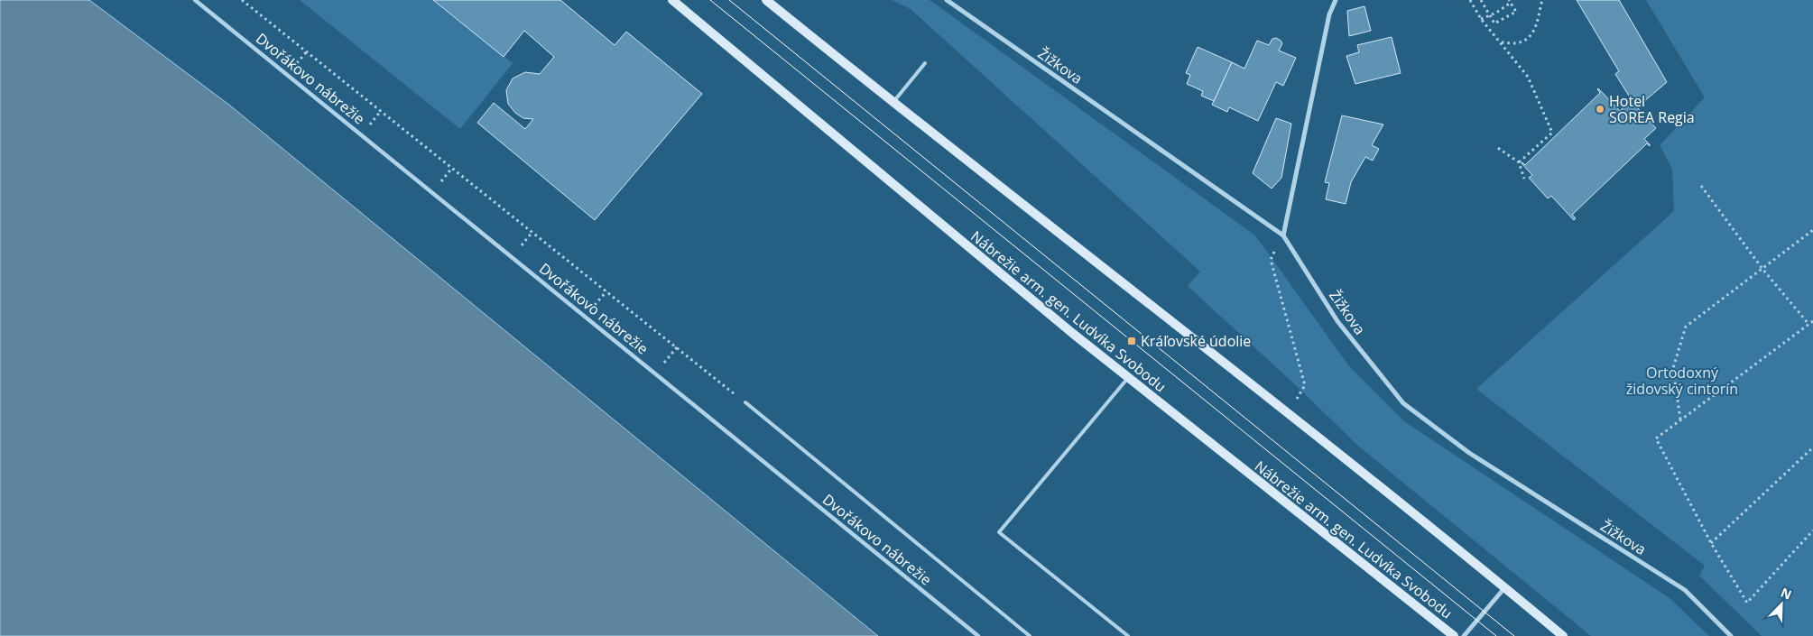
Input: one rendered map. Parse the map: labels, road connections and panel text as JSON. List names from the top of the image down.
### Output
{
  "streets": {
    "main road": ["Nábrežie arm. gen. Ludvíka Svobodu"],
    "street": ["Žižkova", "Dvořákovo nábrežie"]
  },
  "parks": ["Ortodoxný židovský cintorín"],
  "places": {
    "other": ["Hotel SOREA Regia"],
    "transit": ["Kráľovské údolie"]
  },
  "north": "top right"
}
